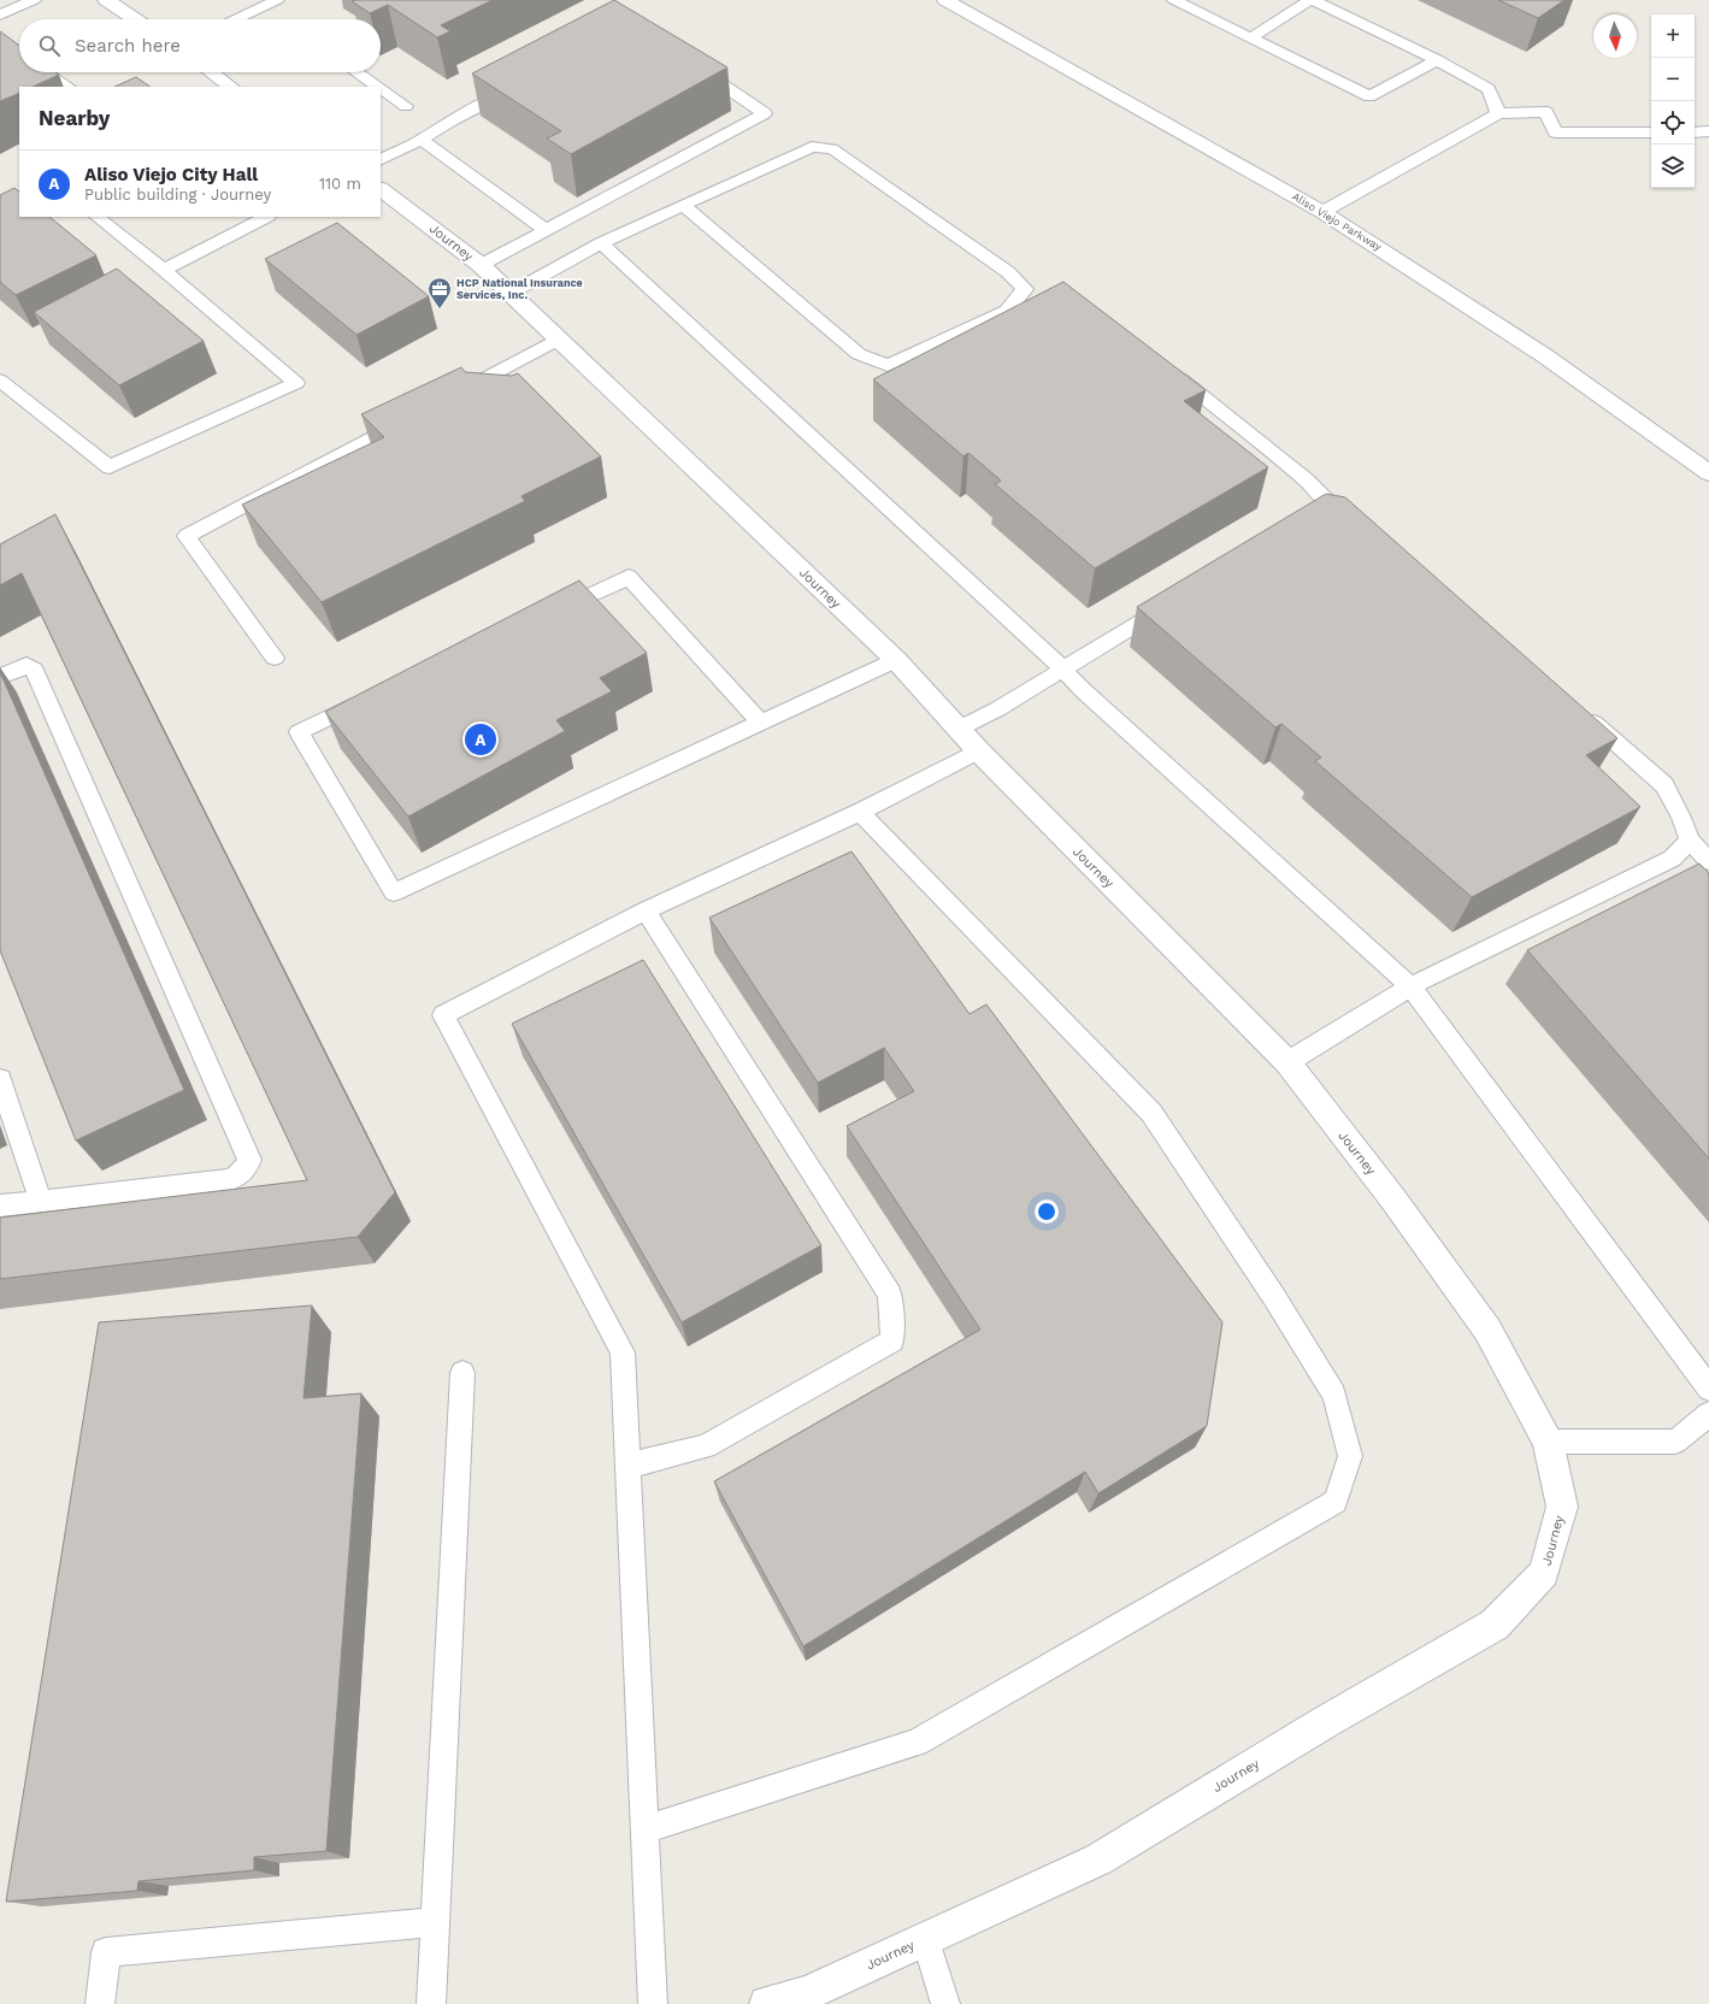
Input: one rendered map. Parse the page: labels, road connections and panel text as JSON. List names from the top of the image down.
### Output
{
  "streets": {
    "street": ["Aliso Viejo Parkway", "Journey"]
  },
  "places": {
    "office": ["HCP National Insurance Services, Inc."]
  },
  "north": "bottom",
  "page": {
    "map_buttons": ["+", "−"],
    "search": "Search here",
    "heading": "Nearby",
    "list": [
      {
        "mark": "A",
        "name": "Aliso Viejo City Hall",
        "note": "Public building · Journey",
        "value": "110 m"
      }
    ],
    "pins": "A"
  }
}
